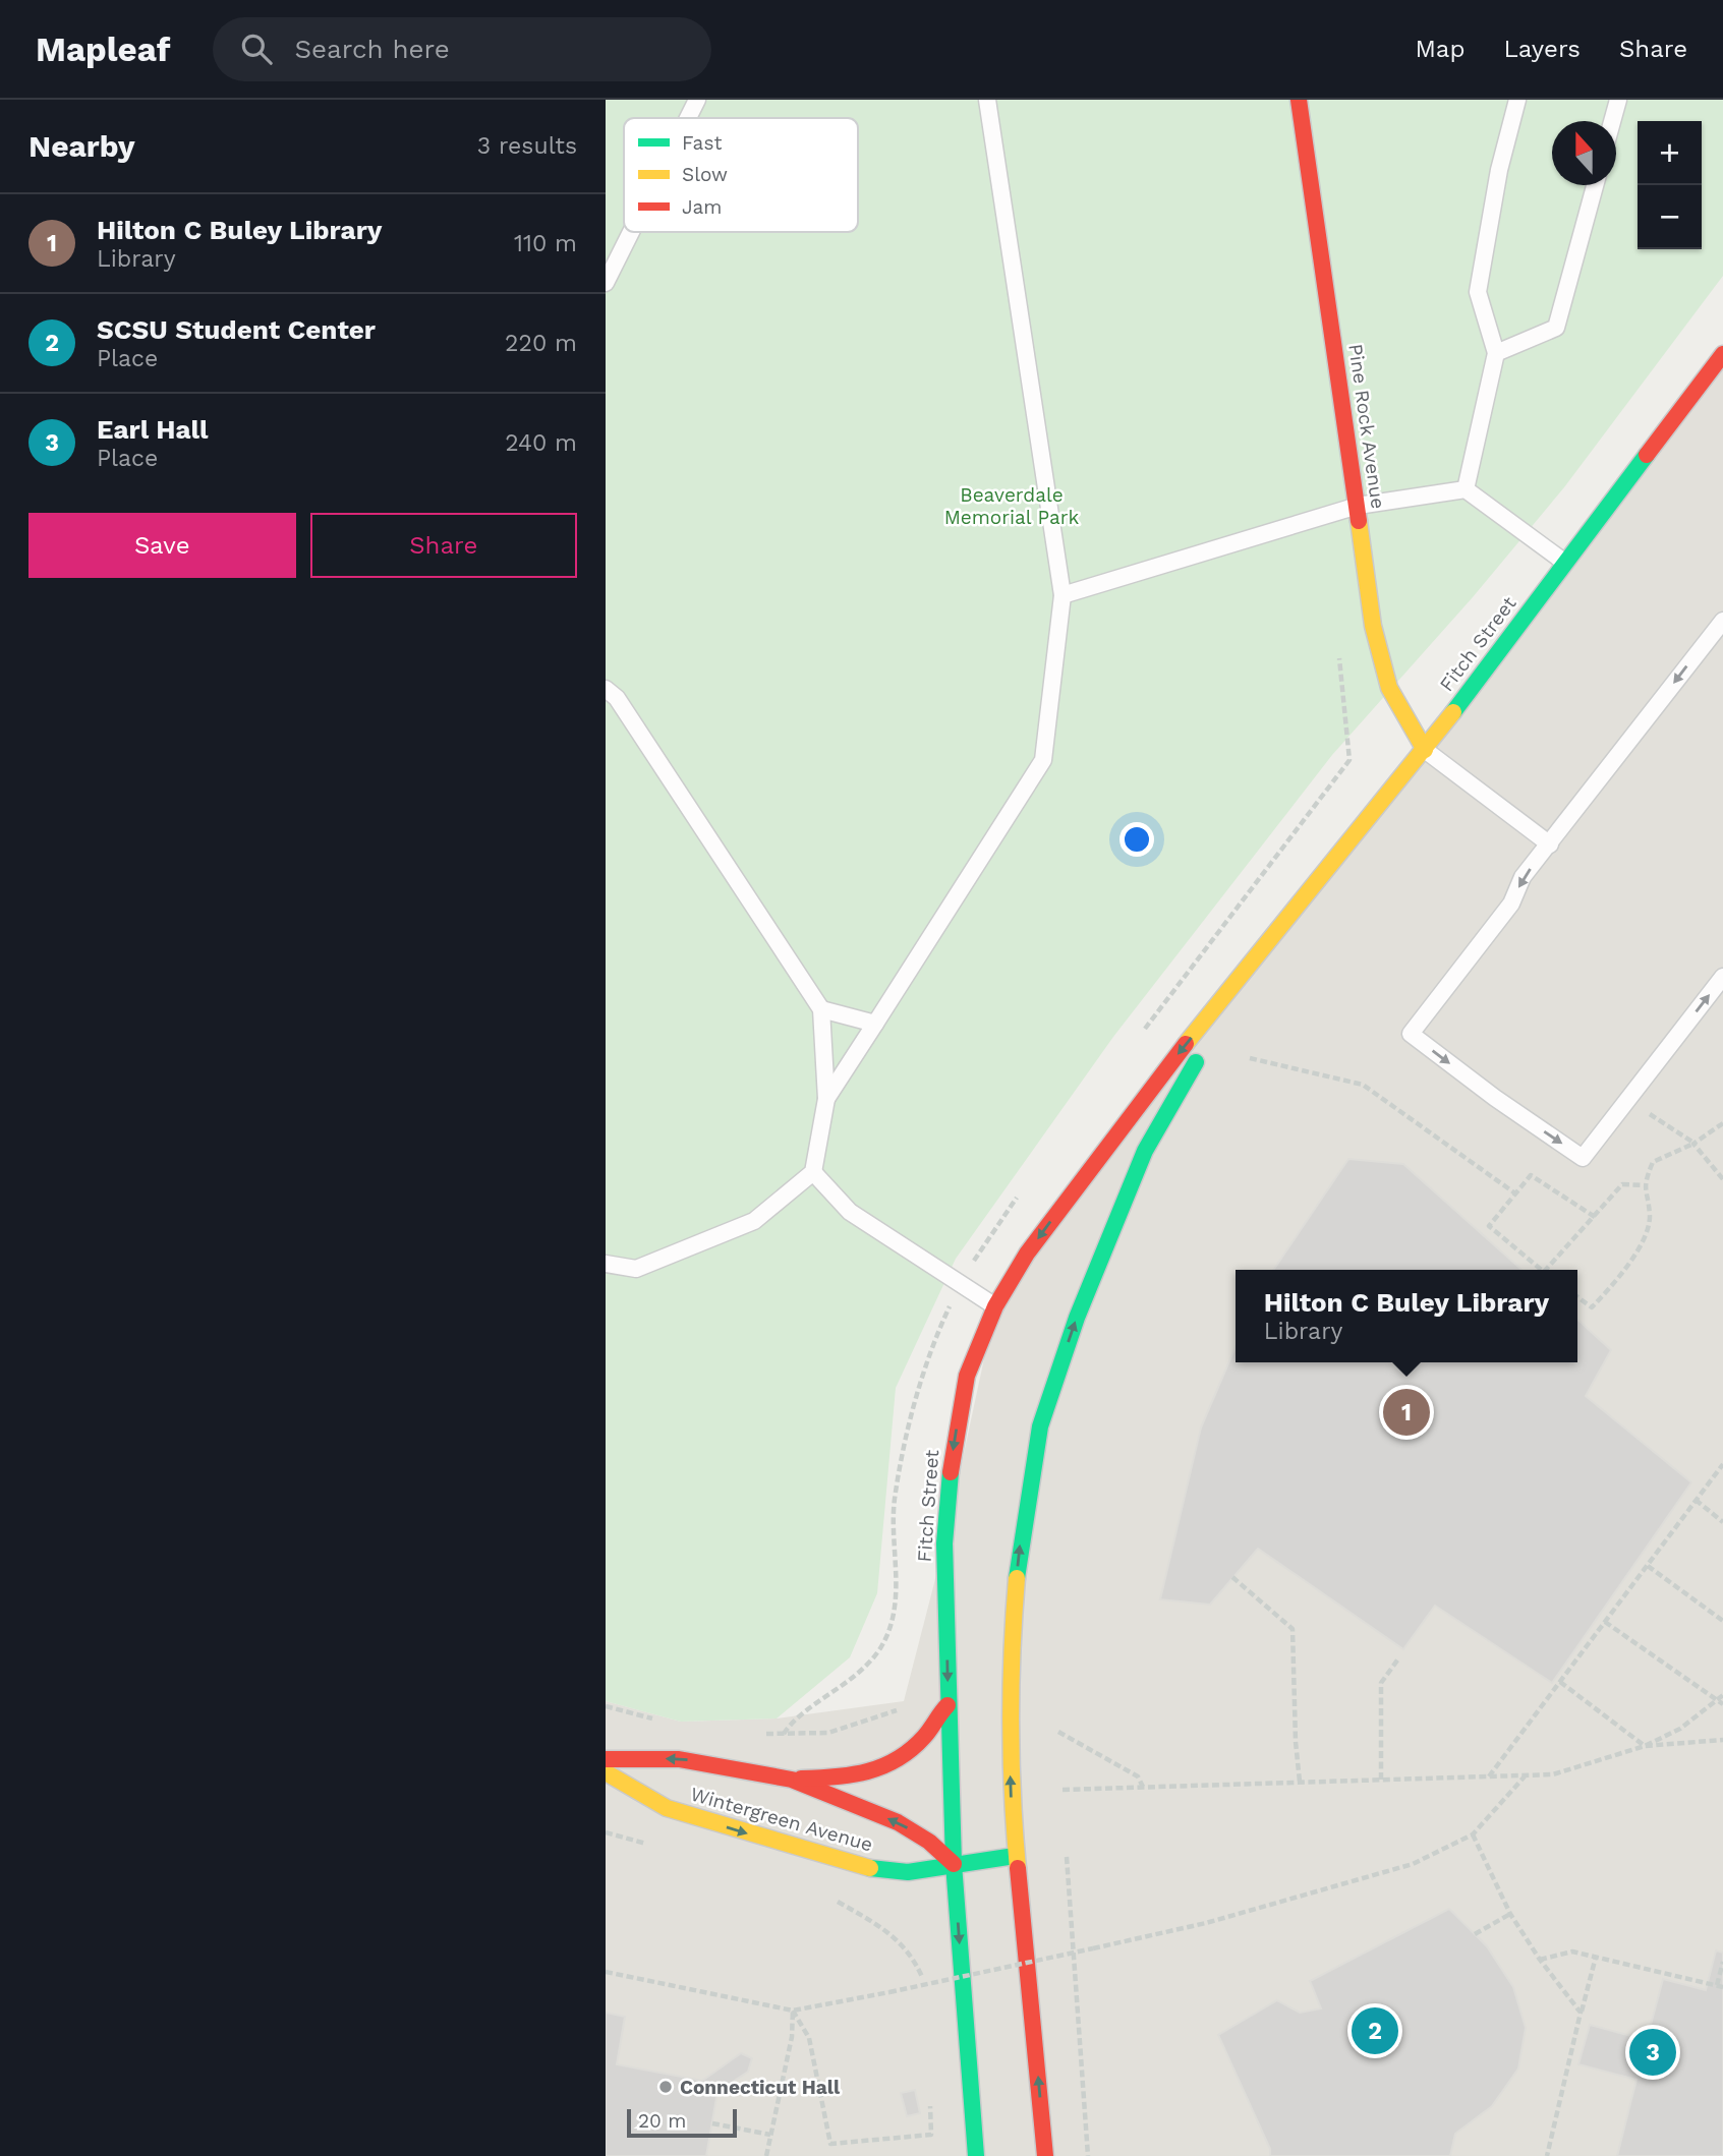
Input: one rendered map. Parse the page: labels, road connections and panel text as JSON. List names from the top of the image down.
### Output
{
  "streets": {
    "main road": ["Pine Rock Avenue", "Fitch Street", "Wintergreen Avenue"]
  },
  "crossings": [
    ["Pine Rock Avenue", "Fitch Street"],
    ["Fitch Street", "Wintergreen Avenue"]
  ],
  "parks": ["Beaverdale Memorial Park"],
  "places": ["Connecticut Hall"],
  "legend": ["Fast", "Slow", "Jam"],
  "scale_bar": "20 m",
  "north": "top",
  "page": {
    "header": "Mapleaf",
    "search": "Search here",
    "nav": ["Map", "Layers", "Share"],
    "heading": ["Nearby", "3 results"],
    "map_buttons": ["+", "−"],
    "list": [
      {
        "mark": "1",
        "name": "Hilton C Buley Library",
        "note": "Library",
        "value": "110 m"
      },
      {
        "mark": "2",
        "name": "SCSU Student Center",
        "note": "Place",
        "value": "220 m"
      },
      {
        "mark": "3",
        "name": "Earl Hall",
        "note": "Place",
        "value": "240 m"
      }
    ],
    "buttons": ["Save", "Share"],
    "popup": ["Hilton C Buley Library", "Library"],
    "pins": ["1", "2", "3"],
    "scale": "20 m"
  }
}
